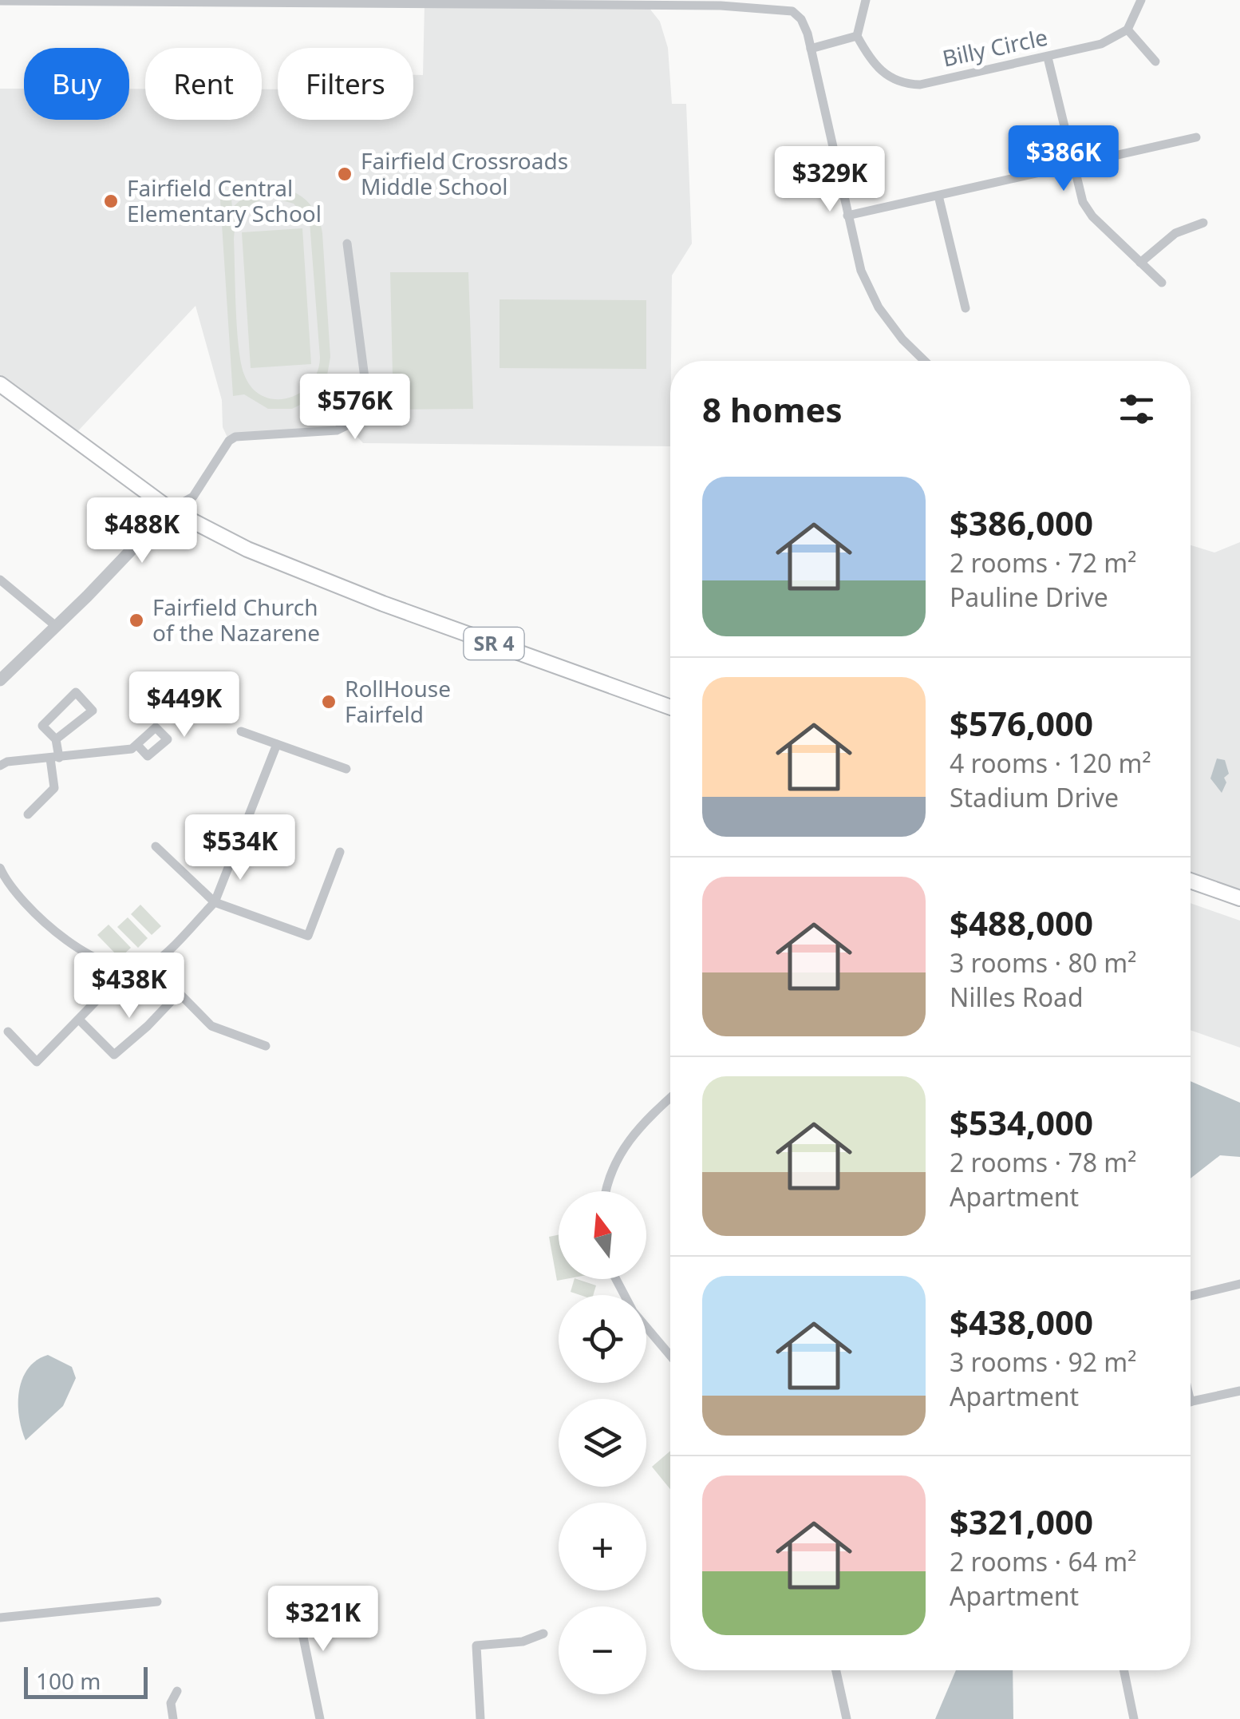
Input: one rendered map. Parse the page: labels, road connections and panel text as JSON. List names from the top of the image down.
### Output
{
  "streets": {
    "main road": ["SR 4"],
    "street": ["Billy Circle"]
  },
  "places": [
    "Fairfield Crossroads Middle School",
    "Fairfield Central Elementary School",
    "Fairfield Church of the Nazarene",
    "RollHouse Fairfeld"
  ],
  "scale_bar": "100 m",
  "north": "top",
  "page": {
    "chip": ["Buy", "Rent", "Filters"],
    "price": [
      "$386K",
      "$329K",
      "$576K",
      "$488K",
      "$449K",
      "$534K",
      "$438K",
      "$321K"
    ],
    "heading": "8 homes",
    "list": [
      {
        "name": "$386,000",
        "note": "2 rooms · 72 m² · Pauline Drive"
      },
      {
        "name": "$576,000",
        "note": "4 rooms · 120 m² · Stadium Drive"
      },
      {
        "name": "$488,000",
        "note": "3 rooms · 80 m² · Nilles Road"
      },
      {
        "name": "$534,000",
        "note": "2 rooms · 78 m² · Apartment"
      },
      {
        "name": "$438,000",
        "note": "3 rooms · 92 m² · Apartment"
      },
      {
        "name": "$321,000",
        "note": "2 rooms · 64 m² · Apartment"
      }
    ],
    "map_buttons": ["+", "−"],
    "scale": "100 m"
  }
}
